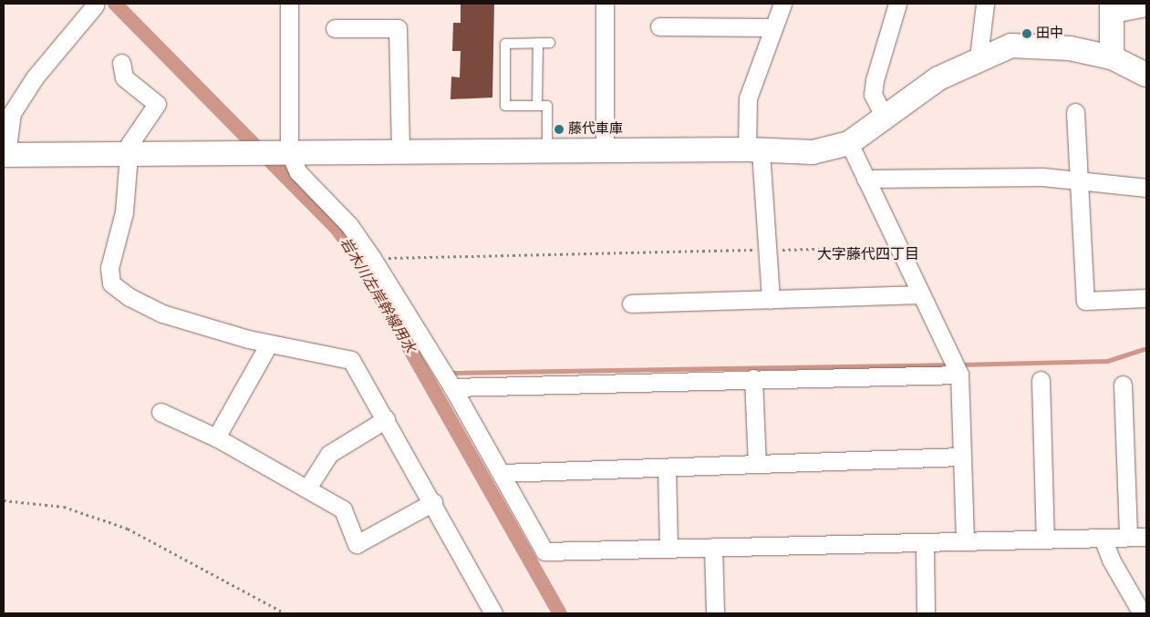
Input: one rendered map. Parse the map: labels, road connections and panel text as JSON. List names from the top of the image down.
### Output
{
  "districts": ["大字藤代四丁目"],
  "water": ["岩木川左岸幹線用水"],
  "places": ["田中", "藤代車庫"]
}
